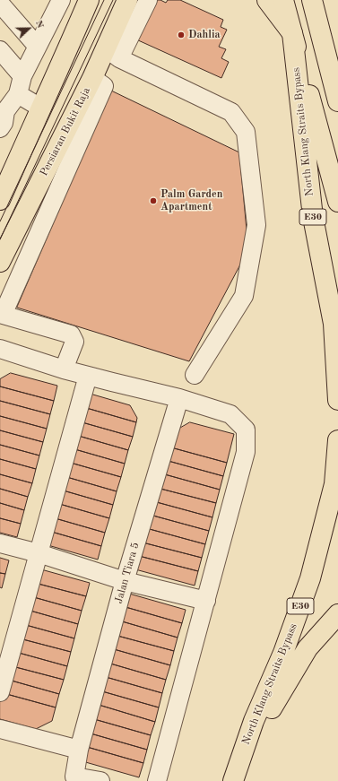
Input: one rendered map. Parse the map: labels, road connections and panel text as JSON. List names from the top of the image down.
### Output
{
  "streets": {
    "main road": ["Persiaran Bukit Raja", "North Klang Straits Bypass", "E30"],
    "street": ["Jalan Tiara 5"]
  },
  "crossings": [
    ["North Klang Straits Bypass", "E30"]
  ],
  "places": ["Dahlia", "Palm Garden Apartment"],
  "north": "right"
}
